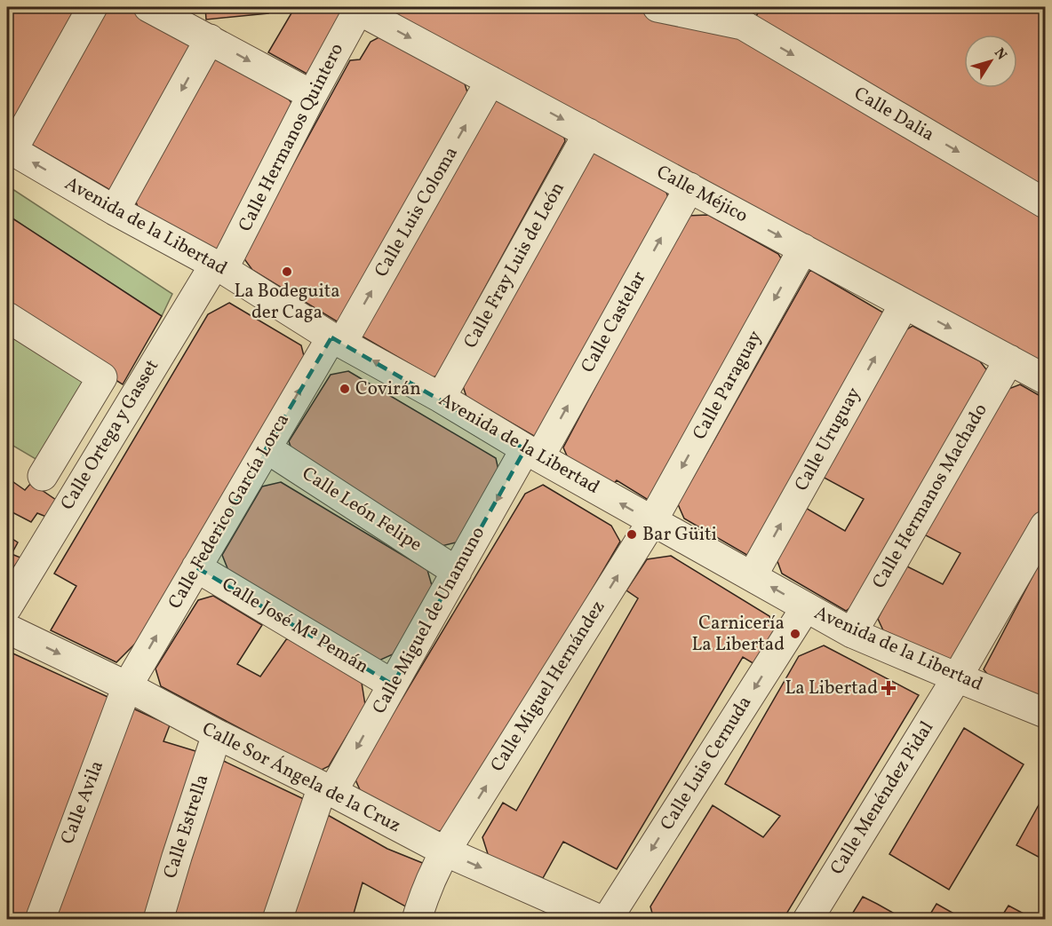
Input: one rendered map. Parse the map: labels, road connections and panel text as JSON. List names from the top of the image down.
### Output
{
  "streets": {
    "street": [
      "Calle Dalia",
      "Calle Hermanos Quintero",
      "Calle Méjico",
      "Calle Luis Coloma",
      "Avenida de la Libertad",
      "Calle Fray Luis de León",
      "Calle Castelar",
      "Calle Paraguay",
      "Calle Ortega y Gasset",
      "Calle Uruguay",
      "Calle Hermanos Machado",
      "Calle León Felipe",
      "Calle Federico García Lorca",
      "Calle Miguel de Unamuno",
      "Calle José Mª Pemán",
      "Calle Miguel Hernández",
      "Calle Luis Cernuda",
      "Calle Sor Ángela de la Cruz",
      "Calle Menéndez Pidal",
      "Calle Avila",
      "Calle Estrella"
    ]
  },
  "crossings": [
    ["Calle Hermanos Quintero", "Calle Méjico"],
    ["Calle Hermanos Quintero", "Avenida de la Libertad"],
    ["Calle Hermanos Quintero", "Calle Ortega y Gasset"],
    ["Calle Méjico", "Calle Luis Coloma"],
    ["Calle Méjico", "Calle Fray Luis de León"],
    ["Calle Méjico", "Calle Castelar"],
    ["Calle Méjico", "Calle Paraguay"],
    ["Calle Méjico", "Calle Uruguay"],
    ["Calle Méjico", "Calle Hermanos Machado"],
    ["Calle Luis Coloma", "Avenida de la Libertad"],
    ["Calle Luis Coloma", "Calle Federico García Lorca"],
    ["Avenida de la Libertad", "Calle Fray Luis de León"],
    ["Avenida de la Libertad", "Calle Castelar"],
    ["Avenida de la Libertad", "Calle Paraguay"],
    ["Avenida de la Libertad", "Calle Ortega y Gasset"],
    ["Avenida de la Libertad", "Calle Uruguay"],
    ["Avenida de la Libertad", "Calle Hermanos Machado"],
    ["Avenida de la Libertad", "Calle Federico García Lorca"],
    ["Avenida de la Libertad", "Calle Miguel de Unamuno"],
    ["Avenida de la Libertad", "Calle Miguel Hernández"],
    ["Avenida de la Libertad", "Calle Luis Cernuda"],
    ["Avenida de la Libertad", "Calle Menéndez Pidal"],
    ["Calle Castelar", "Calle Miguel de Unamuno"],
    ["Calle Paraguay", "Calle Miguel Hernández"],
    ["Calle León Felipe", "Calle Federico García Lorca"],
    ["Calle León Felipe", "Calle Miguel de Unamuno"],
    ["Calle Federico García Lorca", "Calle José Mª Pemán"],
    ["Calle Federico García Lorca", "Calle Sor Ángela de la Cruz"],
    ["Calle Federico García Lorca", "Calle Avila"],
    ["Calle Miguel de Unamuno", "Calle José Mª Pemán"],
    ["Calle Miguel de Unamuno", "Calle Sor Ángela de la Cruz"],
    ["Calle Miguel Hernández", "Calle Sor Ángela de la Cruz"],
    ["Calle Sor Ángela de la Cruz", "Calle Avila"],
    ["Calle Sor Ángela de la Cruz", "Calle Estrella"]
  ],
  "one_way": [
    "Calle Dalia",
    "Calle Méjico",
    "Avenida de la Libertad",
    "Calle Castelar",
    "Calle Paraguay",
    "Calle Uruguay",
    "Calle Federico García Lorca",
    "Calle Miguel de Unamuno",
    "Calle Miguel Hernández",
    "Calle Luis Cernuda",
    "Calle Sor Ángela de la Cruz"
  ],
  "places": {
    "other": [
      "La Bodeguita der Caga",
      "Covirán",
      "Bar Güiti",
      "Carnicería La Libertad"
    ],
    "health": ["La Libertad"]
  },
  "north": "top right"
}
